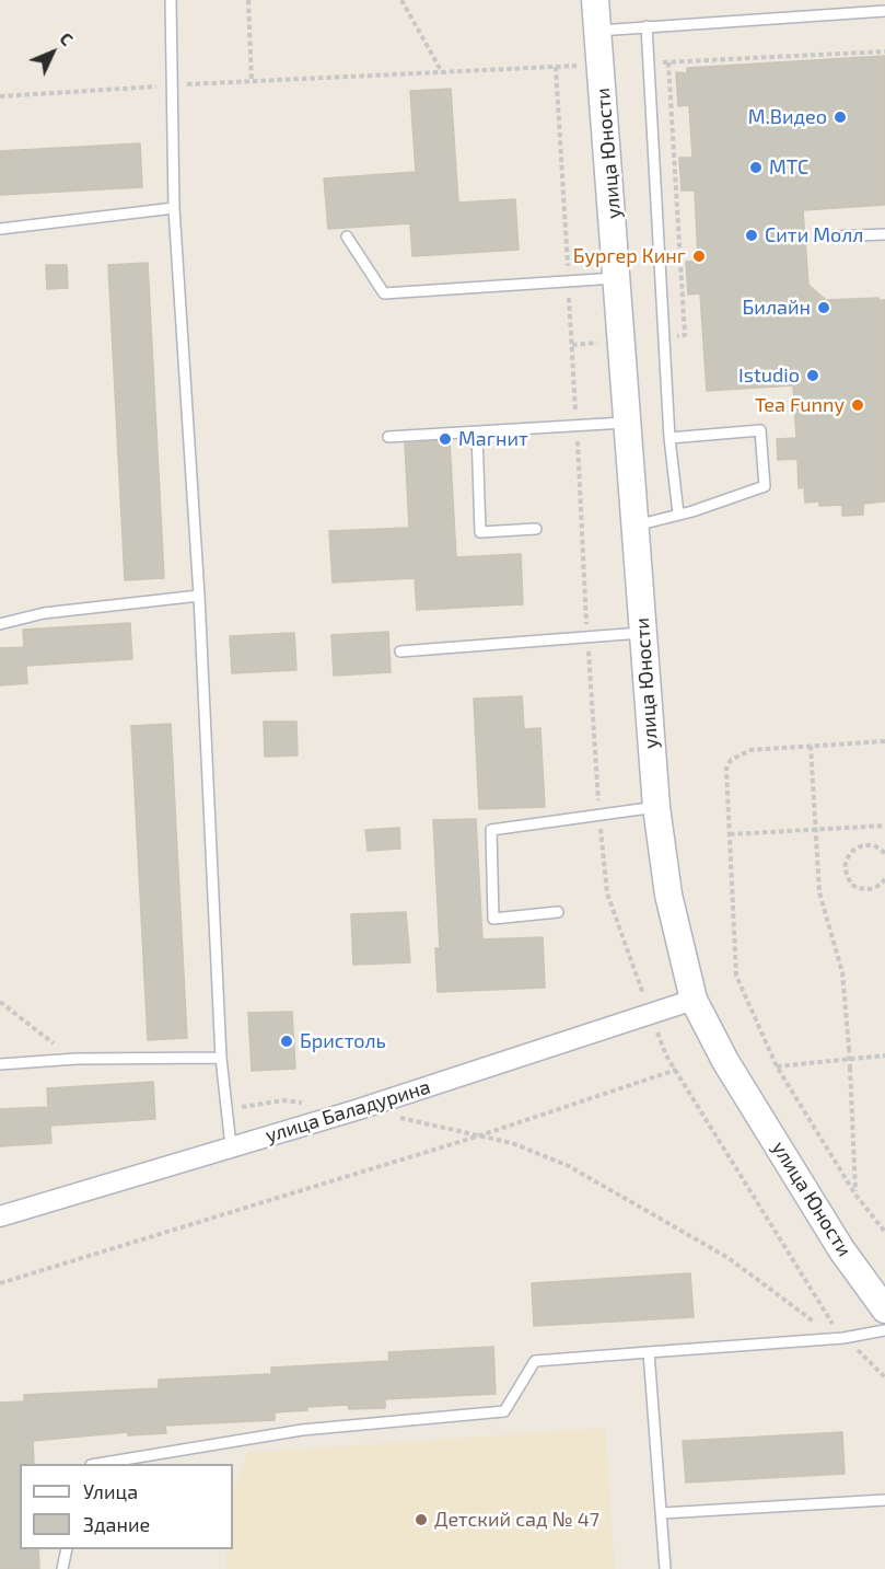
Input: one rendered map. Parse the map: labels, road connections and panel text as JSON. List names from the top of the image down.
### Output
{
  "streets": {
    "street": ["улица Юности", "улица Баладурина"]
  },
  "crossings": [
    ["улица Юности", "улица Баладурина"]
  ],
  "places": [
    "М.Видео",
    "МТС",
    "Сити Молл",
    "Бургер Кинг",
    "Билайн",
    "Istudio",
    "Tea Funny",
    "Магнит",
    "Бристоль",
    "Детский сад № 47"
  ],
  "legend": ["Улица", "Здание"],
  "north": "top right"
}
